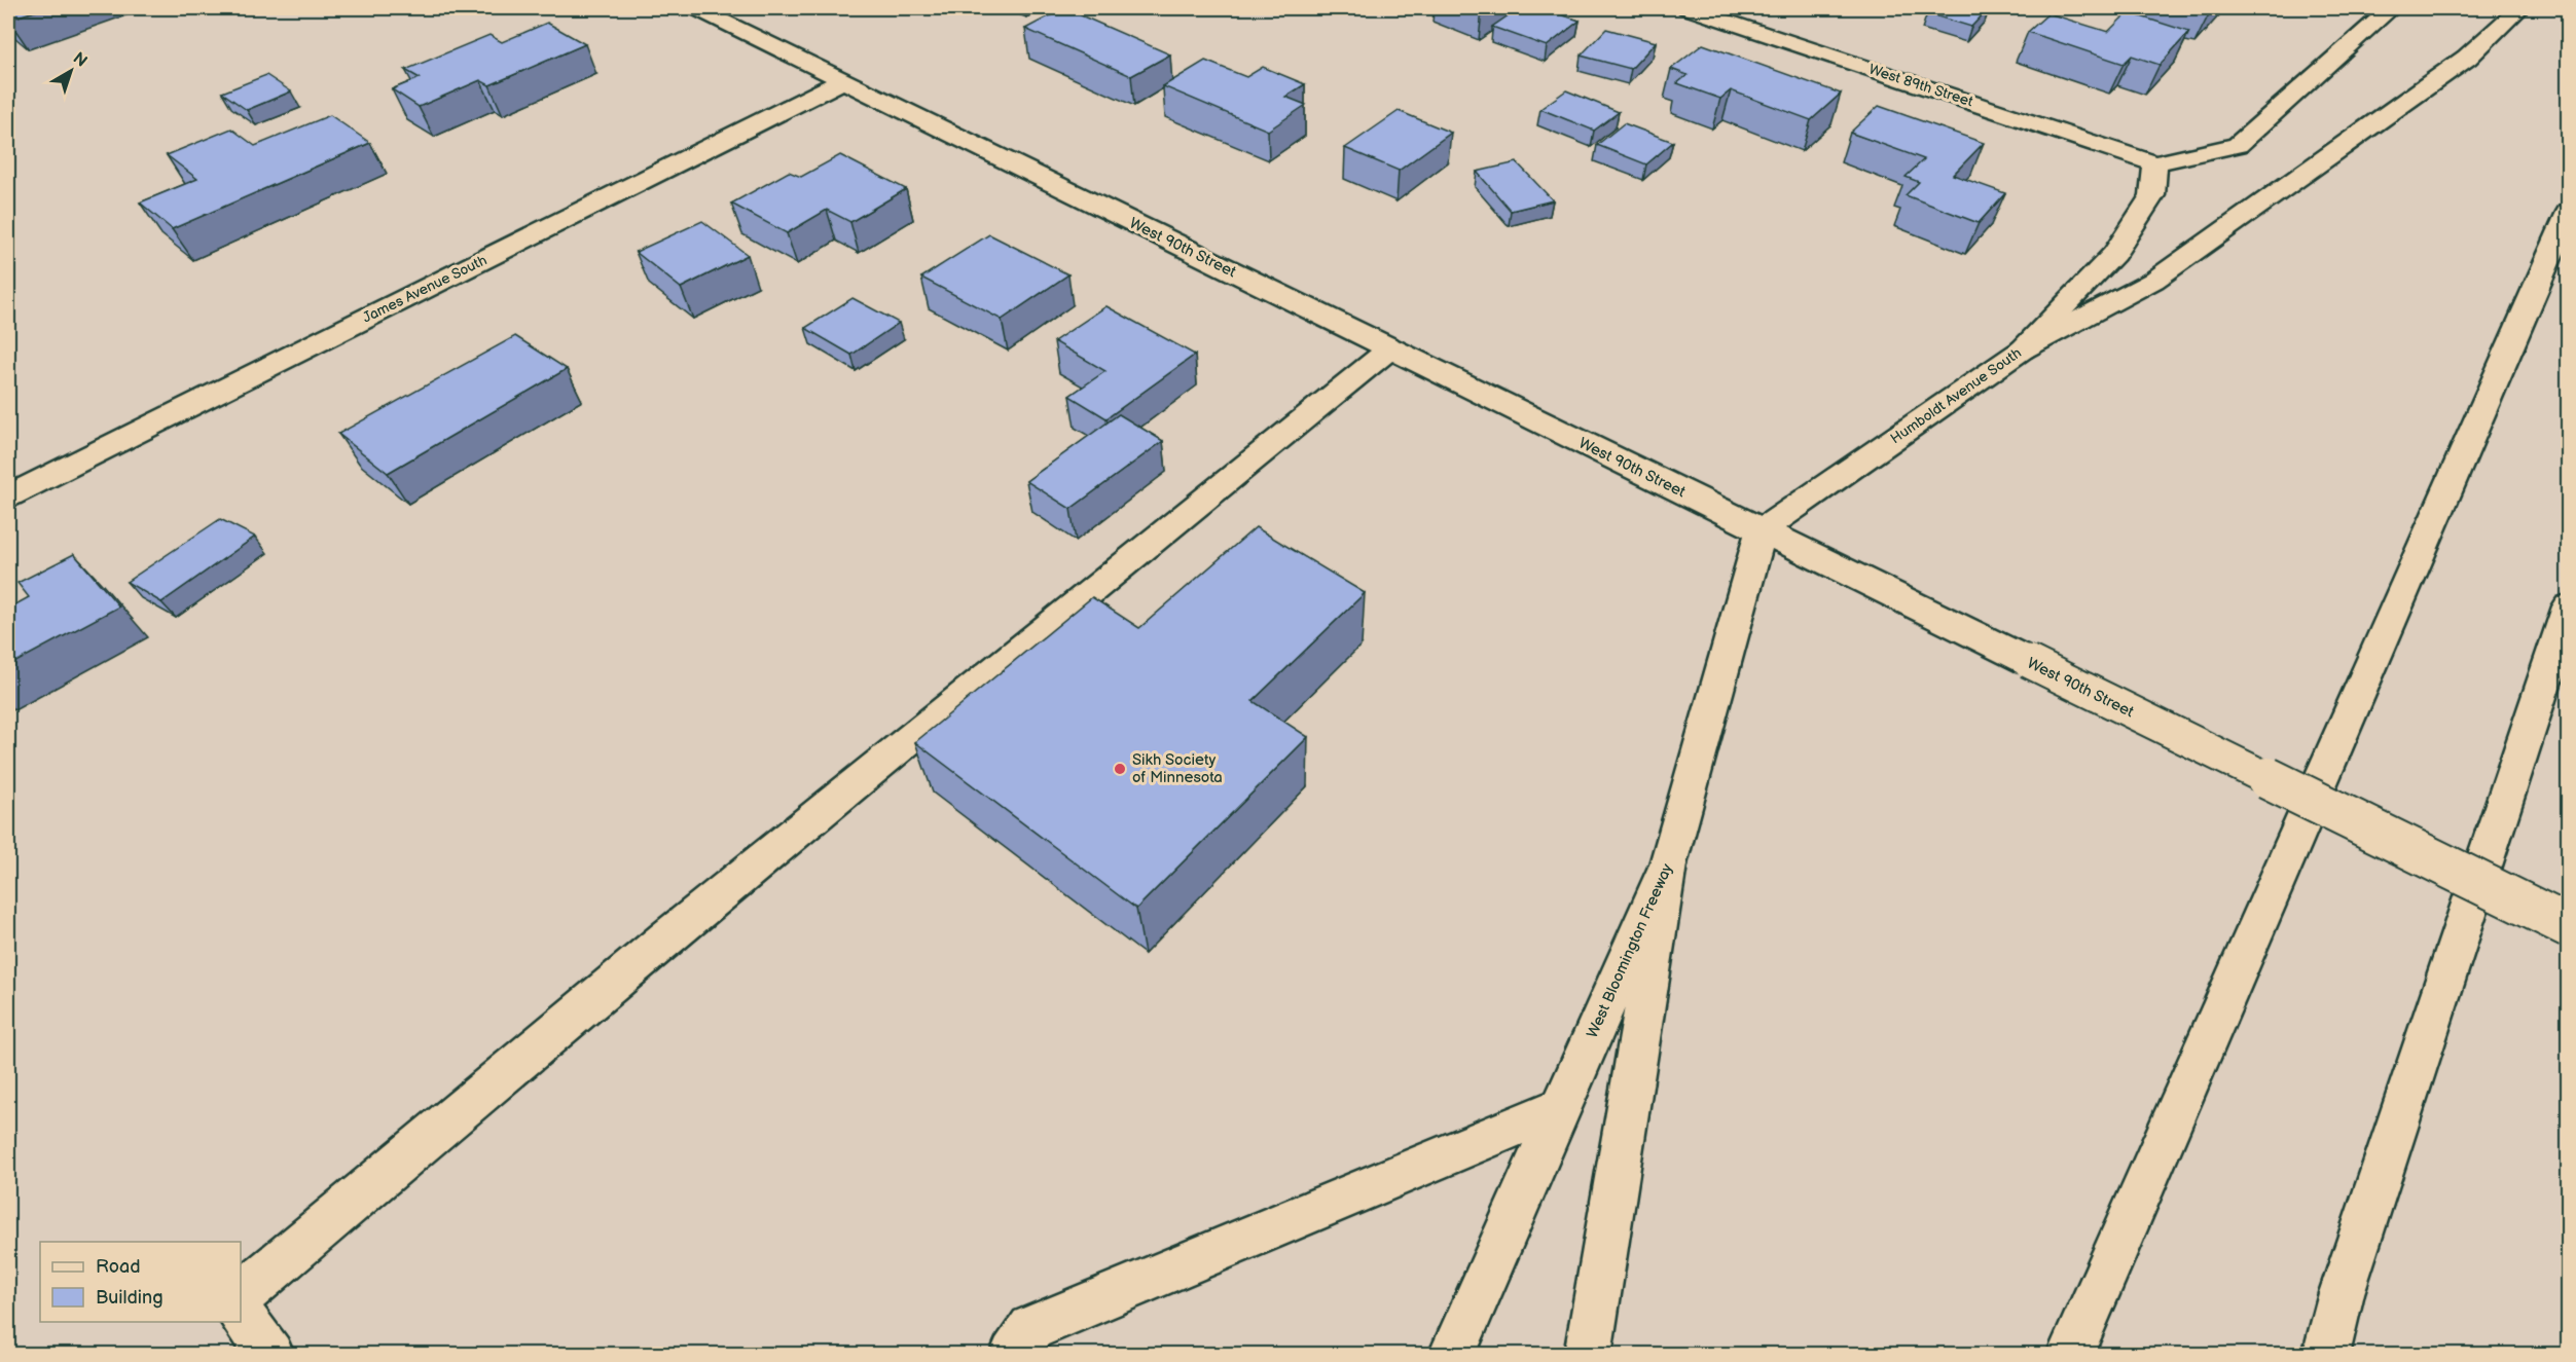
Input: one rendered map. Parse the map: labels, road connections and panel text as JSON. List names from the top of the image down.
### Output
{
  "streets": {
    "main road": [
      "West 89th Street",
      "West 90th Street",
      "James Avenue South",
      "Humboldt Avenue South",
      "West Bloomington Freeway"
    ]
  },
  "crossings": [
    ["West 89th Street", "Humboldt Avenue South"],
    ["West 90th Street", "James Avenue South"],
    ["West 90th Street", "Humboldt Avenue South"],
    ["West 90th Street", "West Bloomington Freeway"],
    ["Humboldt Avenue South", "West Bloomington Freeway"]
  ],
  "places": ["Sikh Society of Minnesota"],
  "legend": ["Road", "Building"],
  "north": "top right"
}
